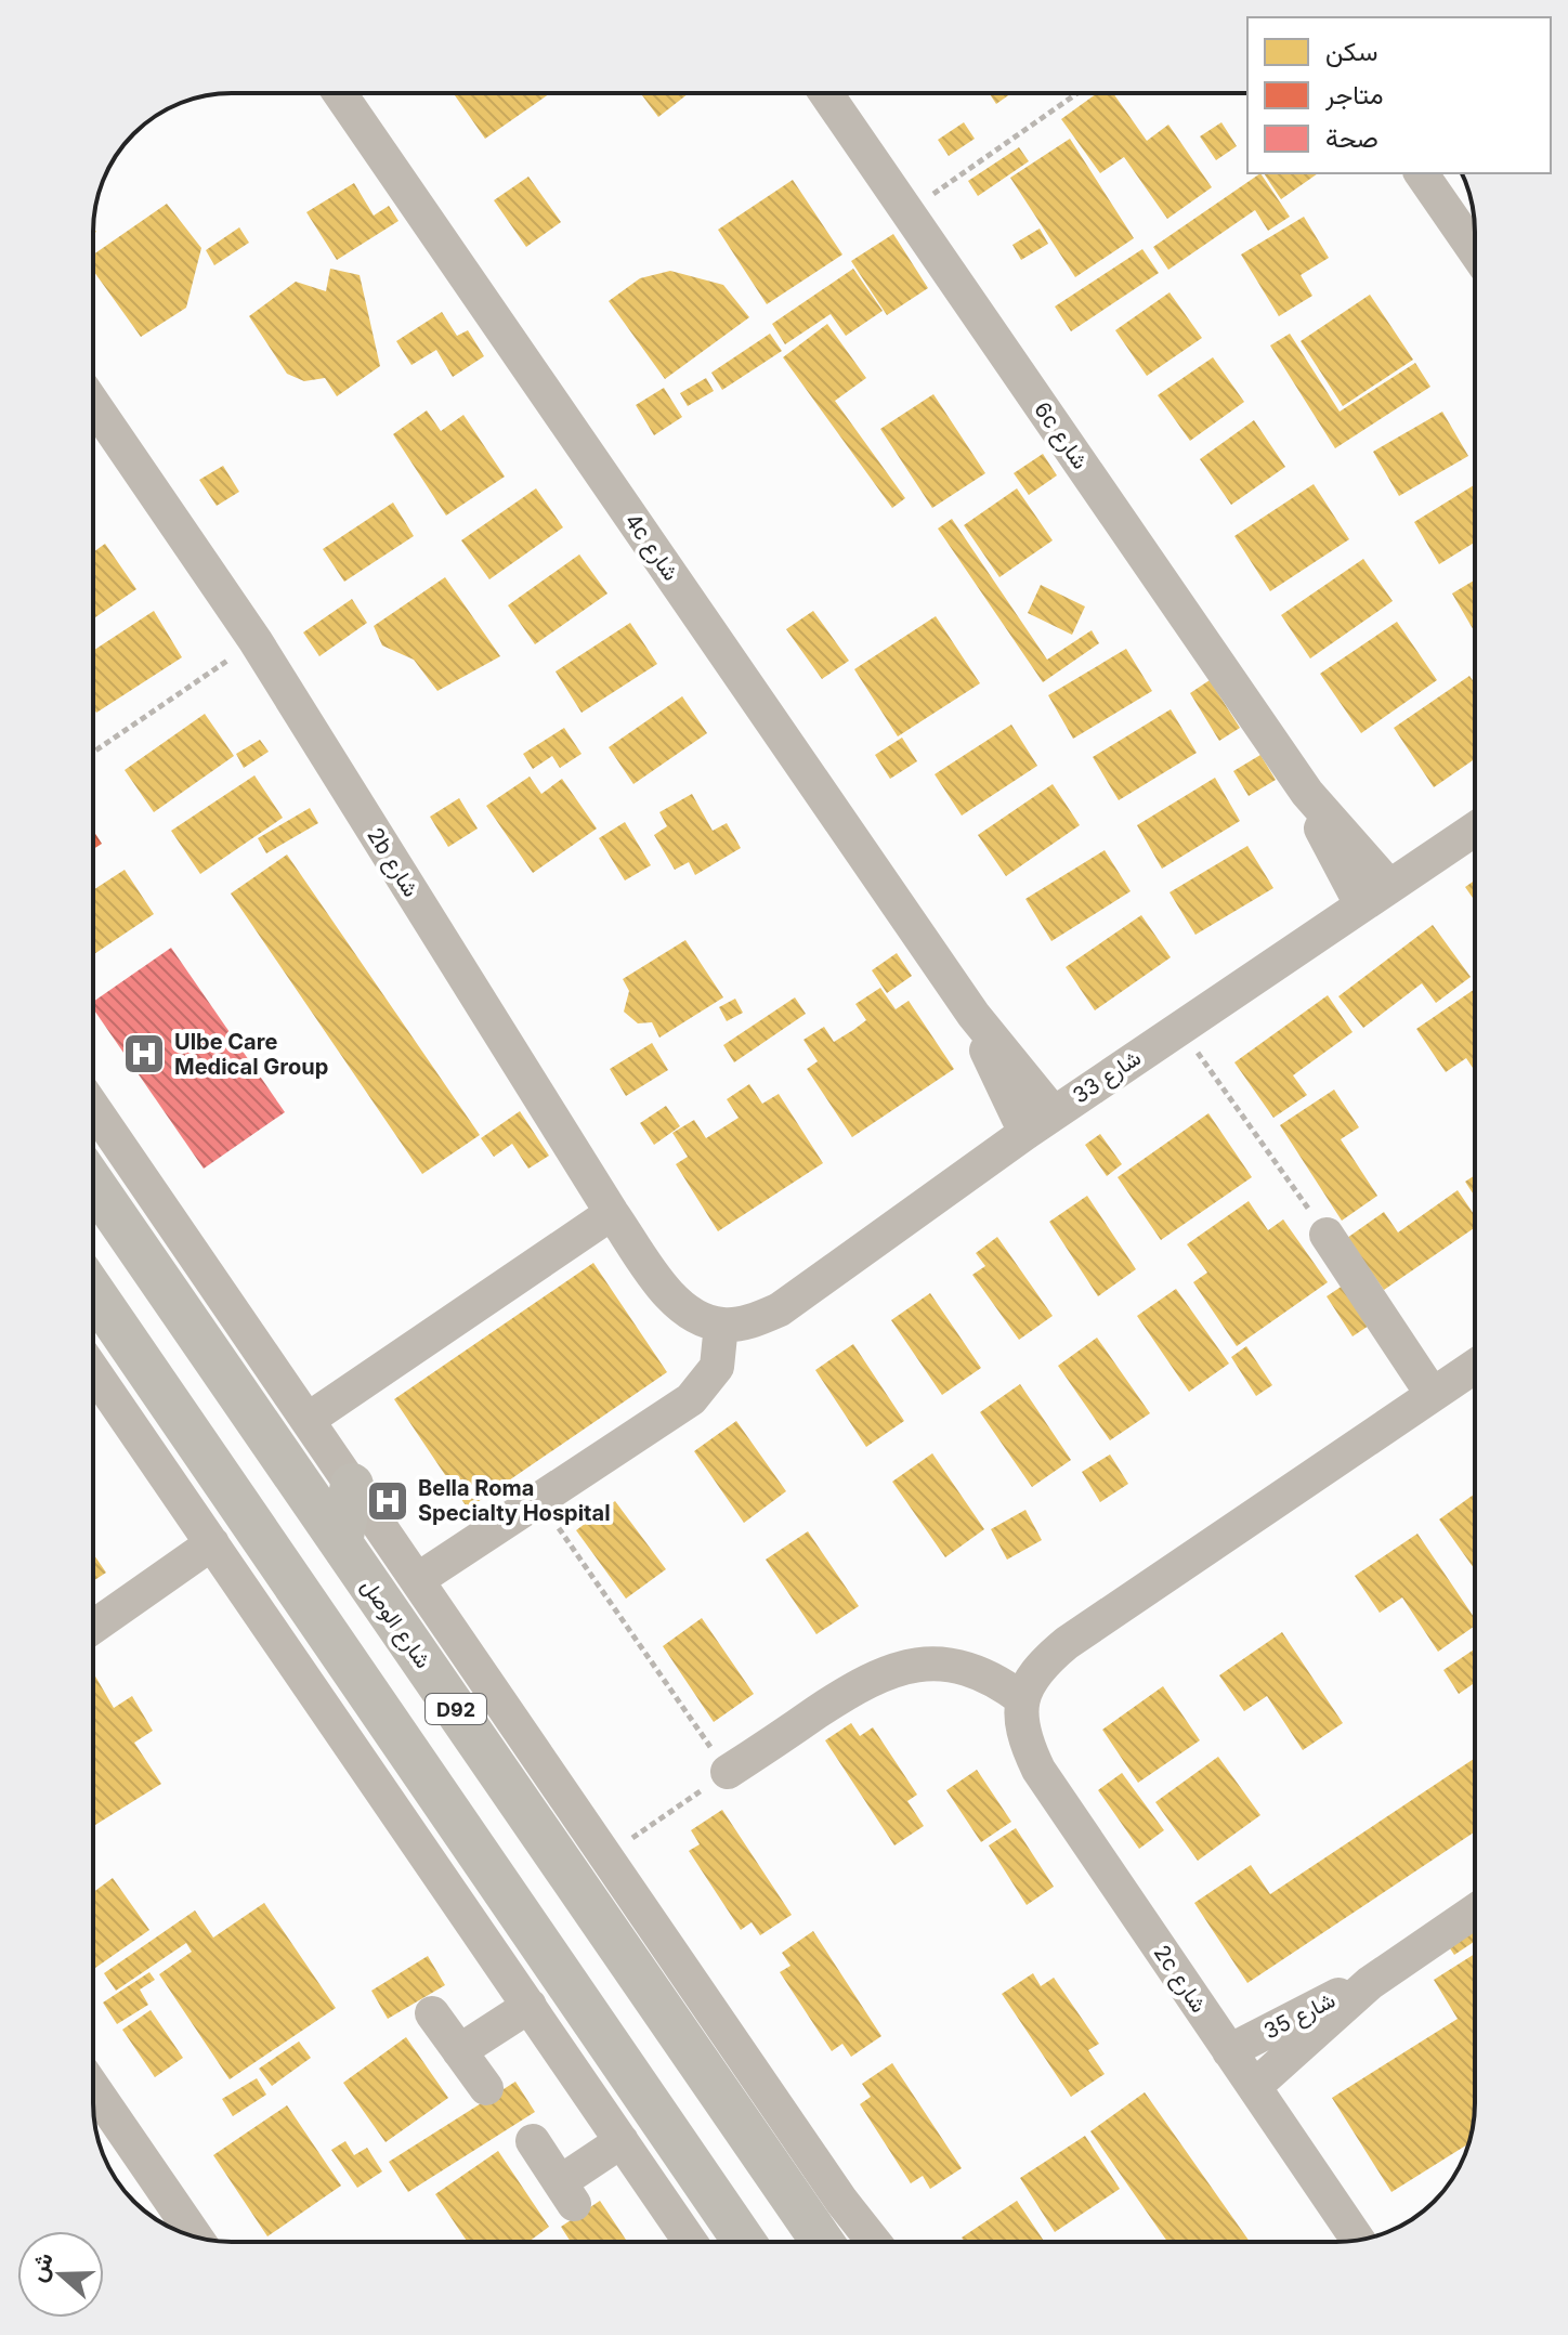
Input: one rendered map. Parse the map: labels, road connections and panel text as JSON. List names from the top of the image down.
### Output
{
  "streets": {
    "main road": ["شارع الوصل", "D92"],
    "street": [
      "6c شارع",
      "4c شارع",
      "2b شارع",
      "شارع 33",
      "2c شارع",
      "شارع 35"
    ]
  },
  "crossings": [
    ["6c شارع", "شارع 33"],
    ["4c شارع", "شارع 33"],
    ["2b شارع", "شارع 33"],
    ["2c شارع", "شارع 35"]
  ],
  "places": {
    "hospital": ["Ulbe Care Medical Group", "Bella Roma Specialty Hospital"]
  },
  "legend": ["سكن", "متاجر", "صحة"],
  "north": "left"
}
